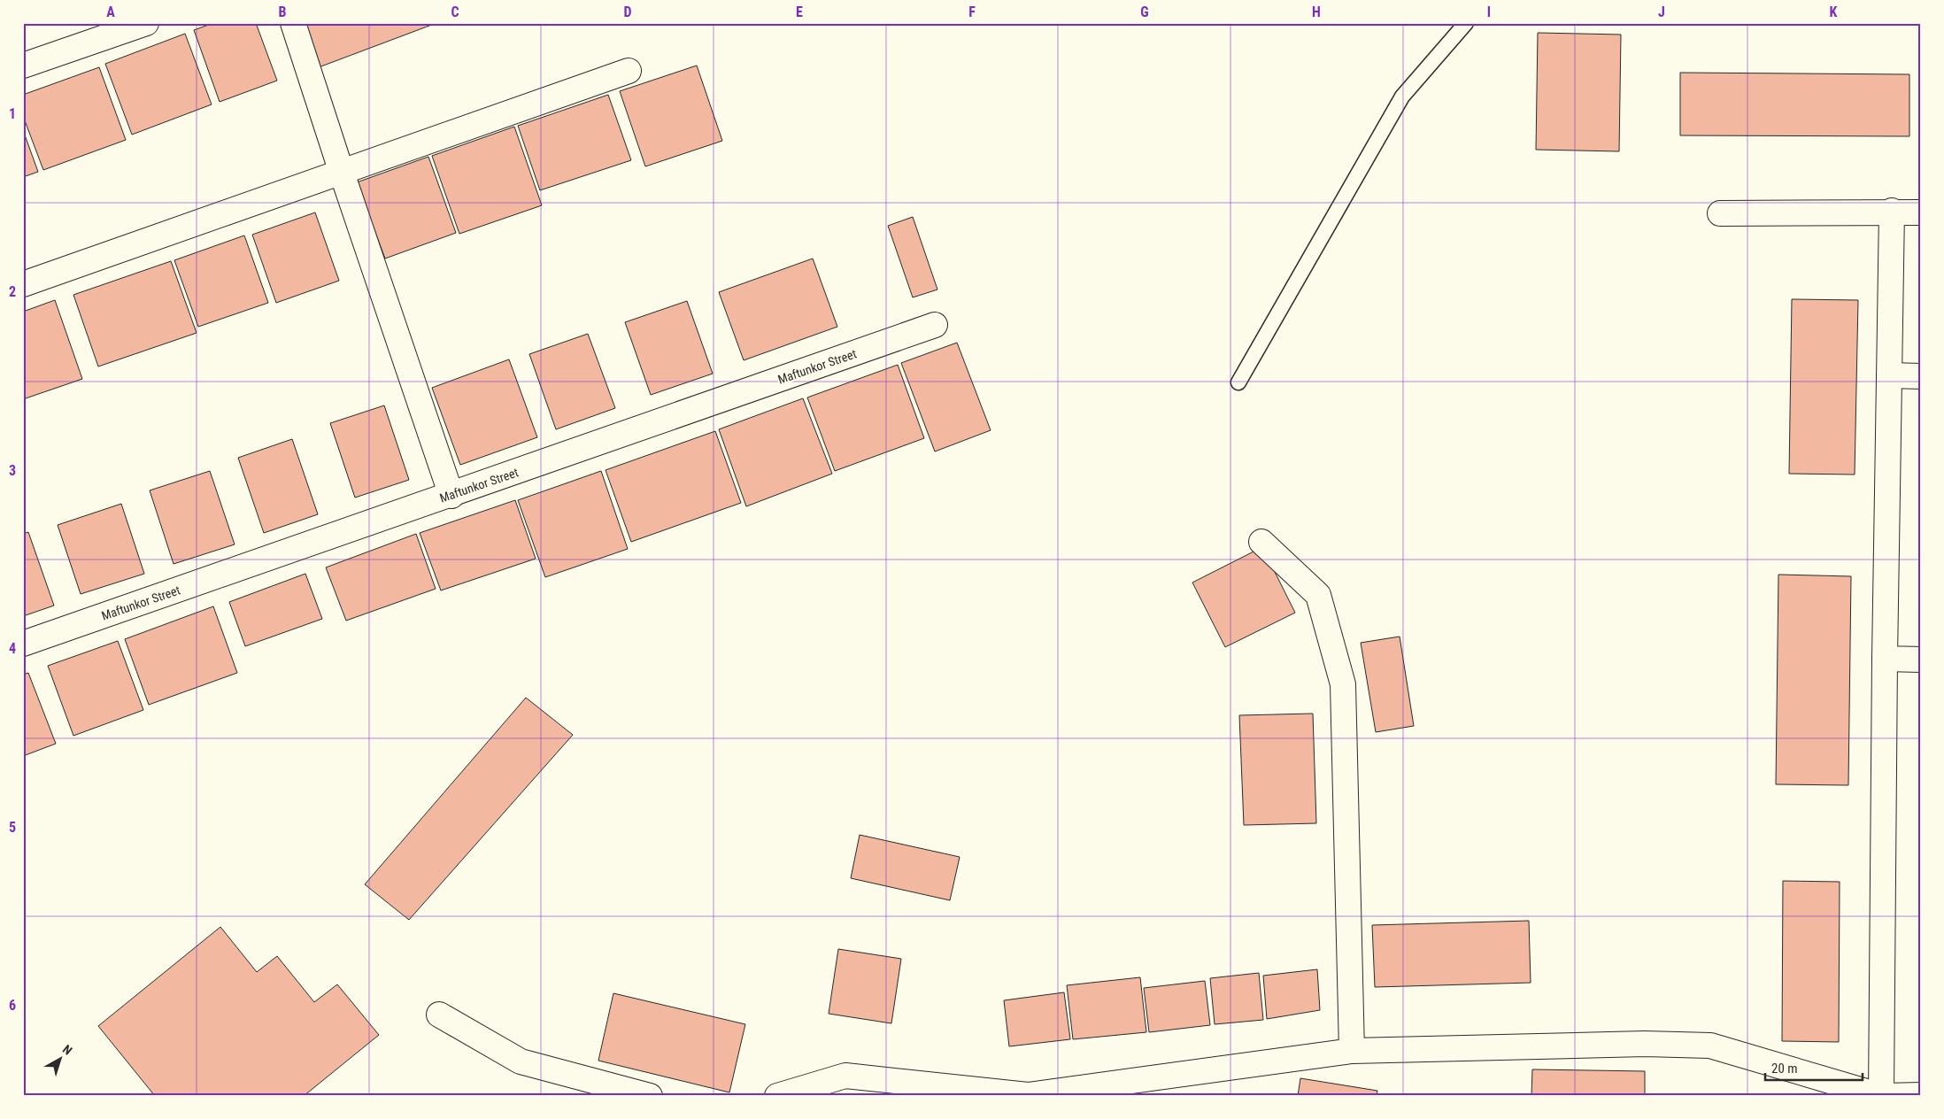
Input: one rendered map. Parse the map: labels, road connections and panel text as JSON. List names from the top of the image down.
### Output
{
  "streets": {
    "street": ["Maftunkor Street"]
  },
  "scale_bar": "20 m",
  "north": "top right",
  "grid": {
    "columns": [
      "A",
      "B",
      "C",
      "D",
      "E",
      "F",
      "G",
      "H",
      "I",
      "J",
      "K"
    ],
    "rows": [
      "1",
      "2",
      "3",
      "4",
      "5",
      "6"
    ]
  }
}
